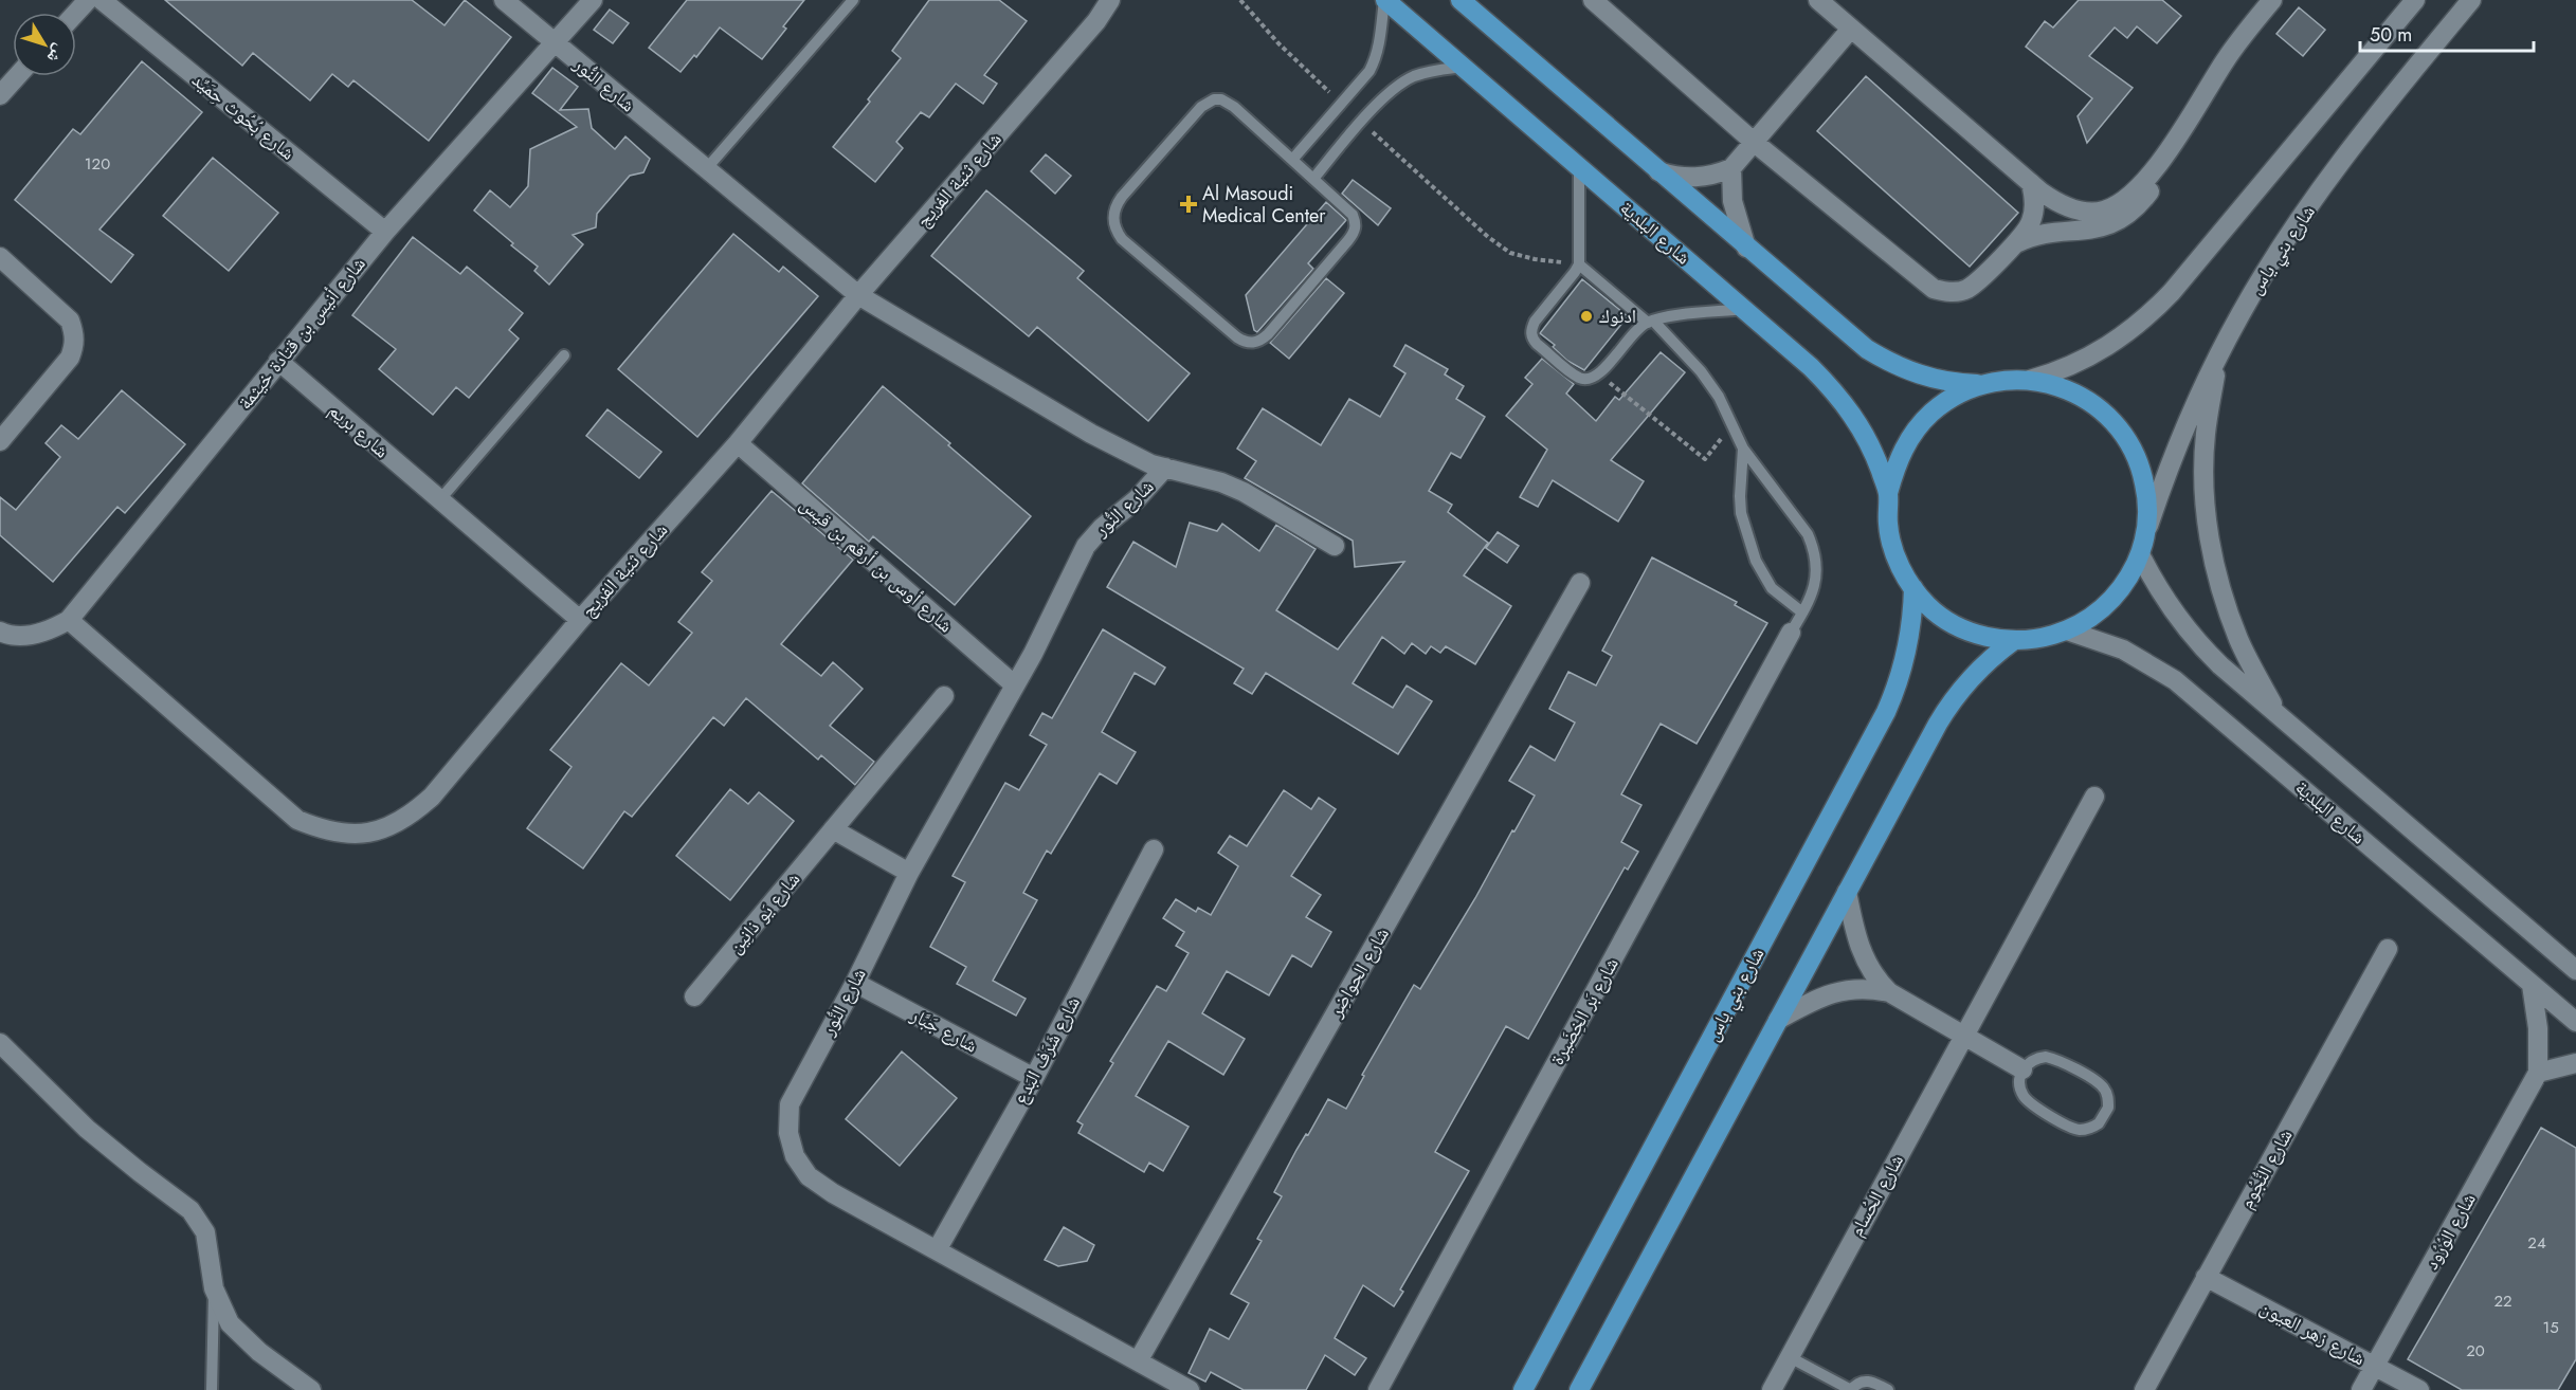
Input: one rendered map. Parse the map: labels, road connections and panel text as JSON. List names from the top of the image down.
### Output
{
  "streets": {
    "main road": ["شارع البلدية", "شارع بني ياس"],
    "street": [
      "شارع النُّور",
      "شارع بُحُوث حِمَيِّد",
      "شارع ثنية الفريج",
      "شارع أنيس بن قتادة خيثمة",
      "شارع بريم",
      "شارع أوس بن أرقم بن قيس",
      "شارع يَو ذانِين",
      "شارع الحواضِر",
      "شارع بَر الخِضَيرة",
      "شارع جَبَّار",
      "شارع شَرَف البَدع",
      "شارع النُّجُوم",
      "شارع الحُسام",
      "شارع الوُرُود",
      "شارع زهر العيون"
    ]
  },
  "crossings": [
    ["شارع النُّور", "شارع ثنية الفريج"],
    ["شارع النُّور", "شارع أنيس بن قتادة خيثمة"],
    ["شارع النُّور", "شارع أوس بن أرقم بن قيس"],
    ["شارع النُّور", "شارع الحواضِر"],
    ["شارع النُّور", "شارع جَبَّار"],
    ["شارع النُّور", "شارع شَرَف البَدع"],
    ["شارع بُحُوث حِمَيِّد", "شارع أنيس بن قتادة خيثمة"],
    ["شارع ثنية الفريج", "شارع أنيس بن قتادة خيثمة"],
    ["شارع ثنية الفريج", "شارع بريم"],
    ["شارع ثنية الفريج", "شارع أوس بن أرقم بن قيس"],
    ["شارع البلدية", "شارع الوُرُود"],
    ["شارع أنيس بن قتادة خيثمة", "شارع بريم"],
    ["شارع جَبَّار", "شارع شَرَف البَدع"],
    ["شارع النُّجُوم", "شارع زهر العيون"],
    ["شارع الوُرُود", "شارع زهر العيون"]
  ],
  "places": {
    "health": ["Al Masoudi Medical Center"],
    "other": ["ادنوك"]
  },
  "house_numbers": [
    "120",
    "24",
    "22",
    "15",
    "20"
  ],
  "scale_bar": "50 m",
  "north": "bottom right"
}
